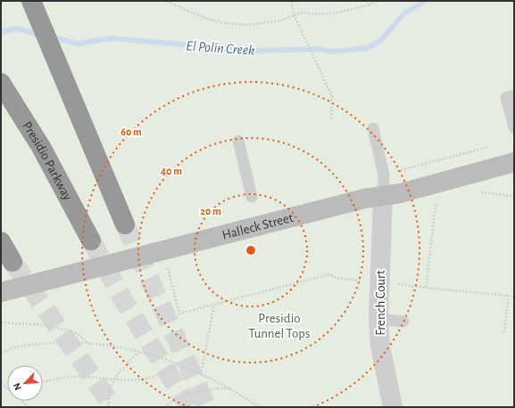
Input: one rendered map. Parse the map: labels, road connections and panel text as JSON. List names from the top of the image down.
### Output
{
  "streets": {
    "highway": ["Presidio Parkway"],
    "street": ["Halleck Street", "French Court"]
  },
  "crossings": [
    ["Halleck Street", "French Court"]
  ],
  "water": ["El Polín Creek"],
  "parks": ["Presidio Tunnel Tops"],
  "north": "bottom left",
  "rings": ["60 m", "40 m", "20 m"]
}
